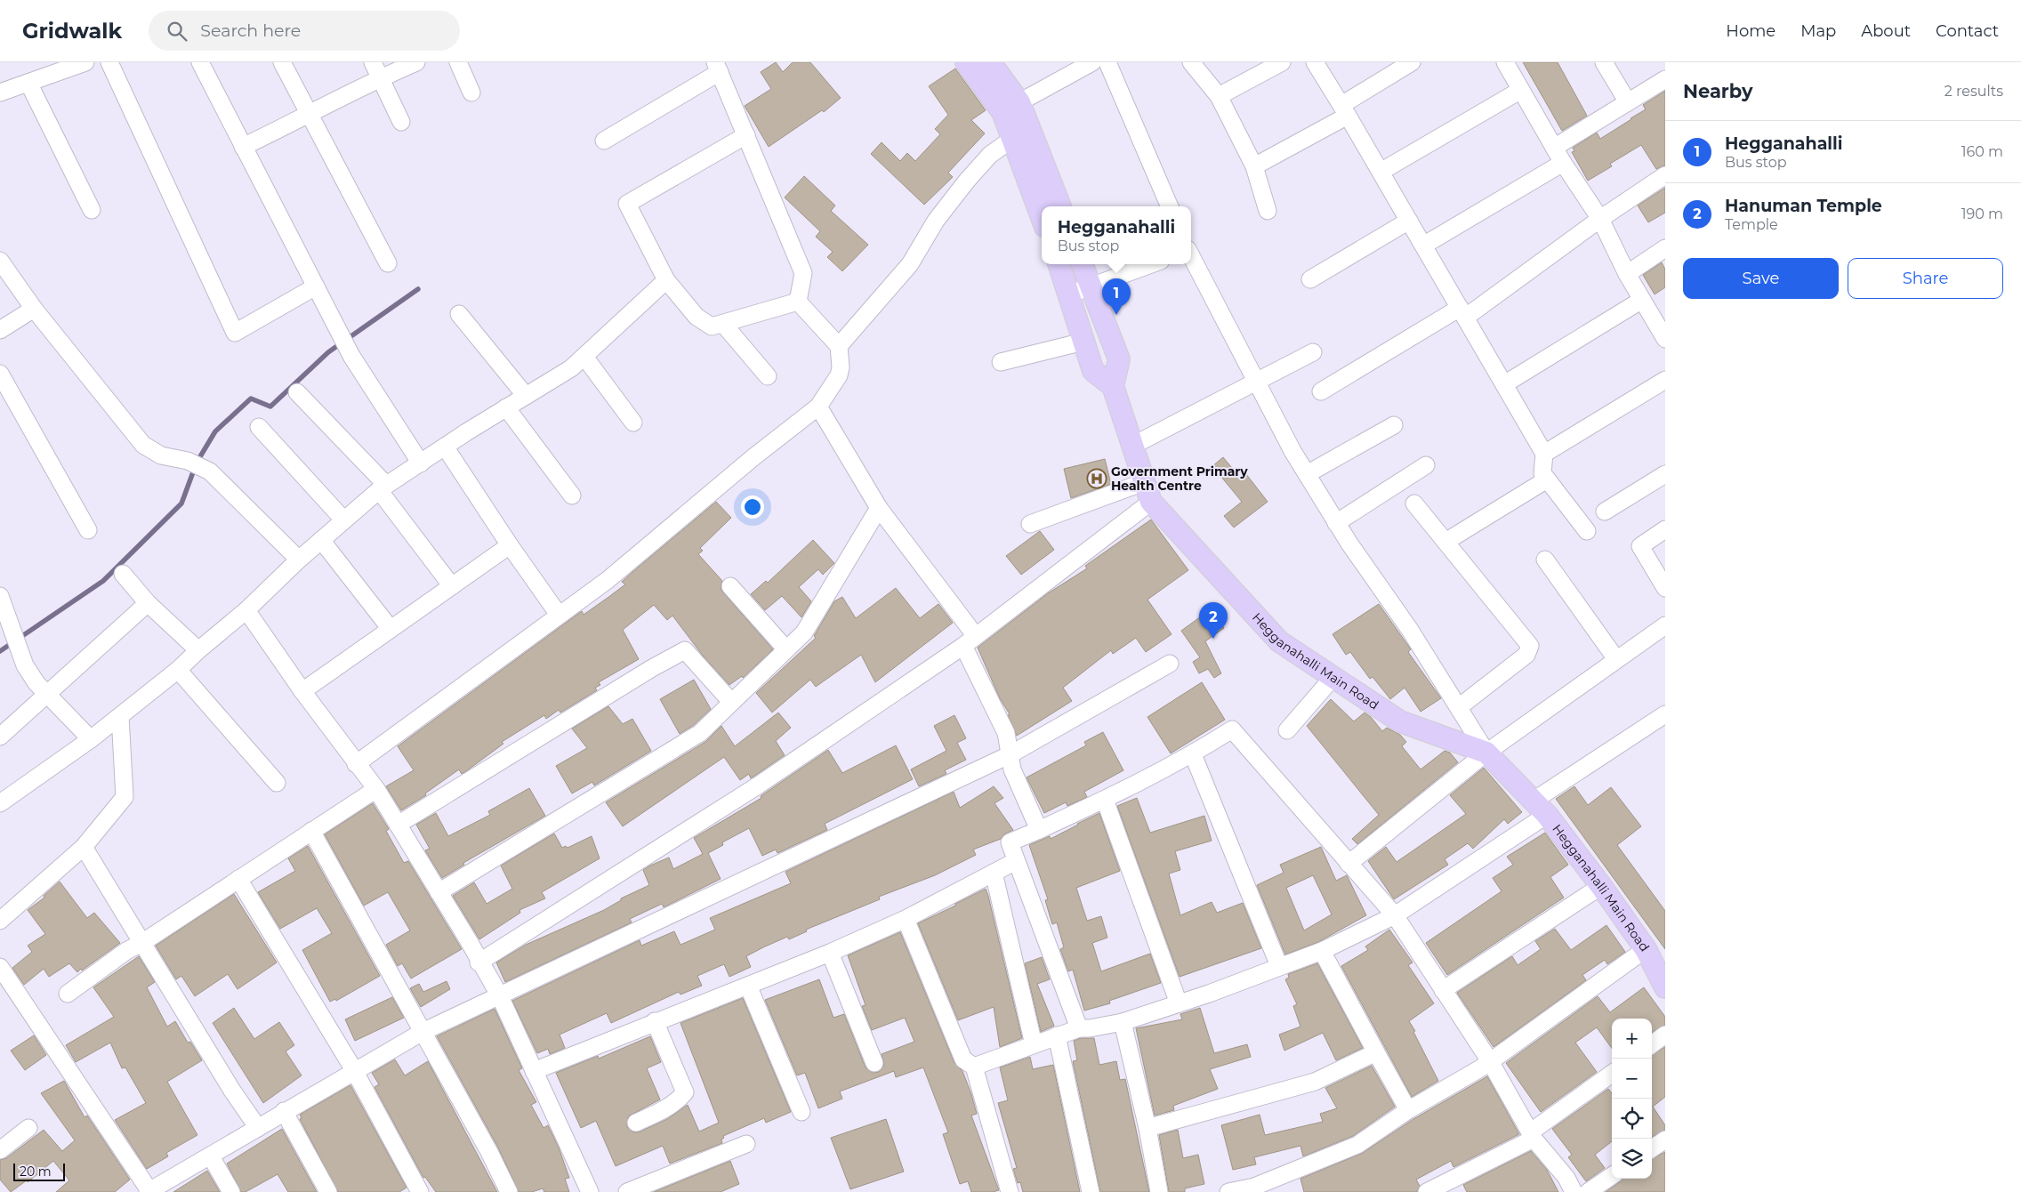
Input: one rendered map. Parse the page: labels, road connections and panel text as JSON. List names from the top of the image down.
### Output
{
  "streets": {
    "main road": ["Hegganahalli Main Road"]
  },
  "places": {
    "hospital": ["Government Primary Health Centre"]
  },
  "scale_bar": "20 m",
  "page": {
    "header": "Gridwalk",
    "search": "Search here",
    "nav": [
      "Home",
      "Map",
      "About",
      "Contact"
    ],
    "heading": ["Nearby", "2 results"],
    "list": [
      {
        "mark": "1",
        "name": "Hegganahalli",
        "note": "Bus stop",
        "value": "160 m"
      },
      {
        "mark": "2",
        "name": "Hanuman Temple",
        "note": "Temple",
        "value": "190 m"
      }
    ],
    "popup": ["Hegganahalli", "Bus stop"],
    "buttons": ["Save", "Share"],
    "pins": ["1", "2"],
    "map_buttons": ["+", "−"],
    "scale": "20 m"
  }
}
